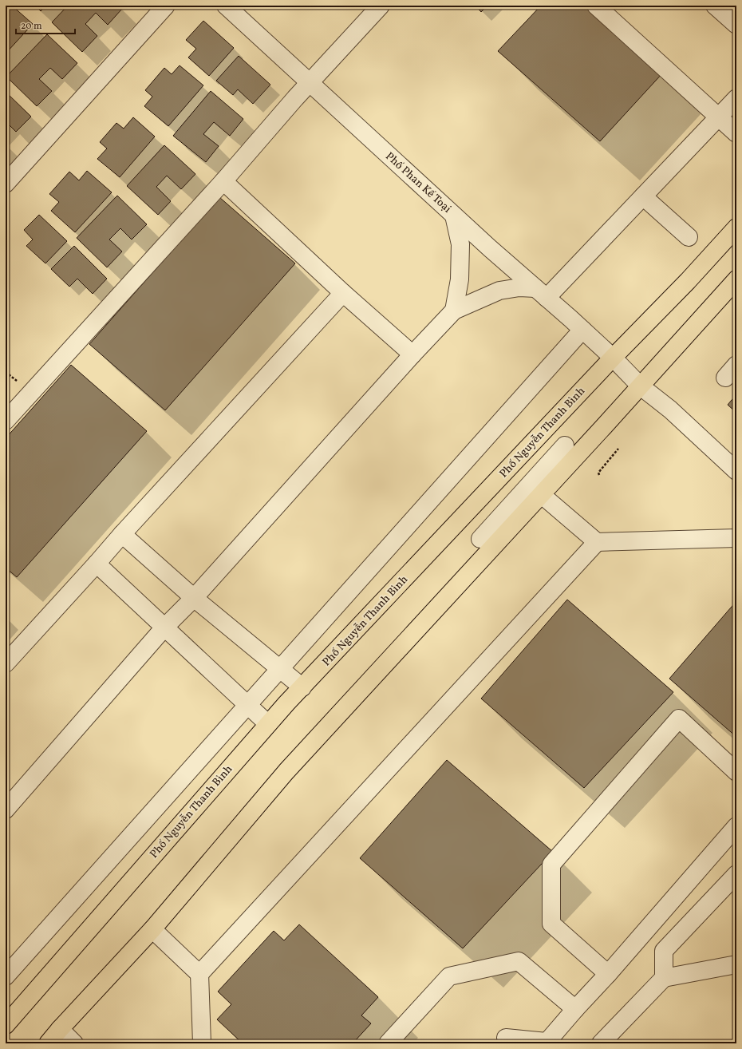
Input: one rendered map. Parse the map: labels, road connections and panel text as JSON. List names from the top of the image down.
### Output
{
  "streets": {
    "main road": ["Phố Nguyễn Thanh Bình"],
    "street": ["Phố Phan Kế Toại"]
  },
  "crossings": [
    ["Phố Phan Kế Toại", "Phố Nguyễn Thanh Bình"]
  ],
  "scale_bar": "20 m"
}
